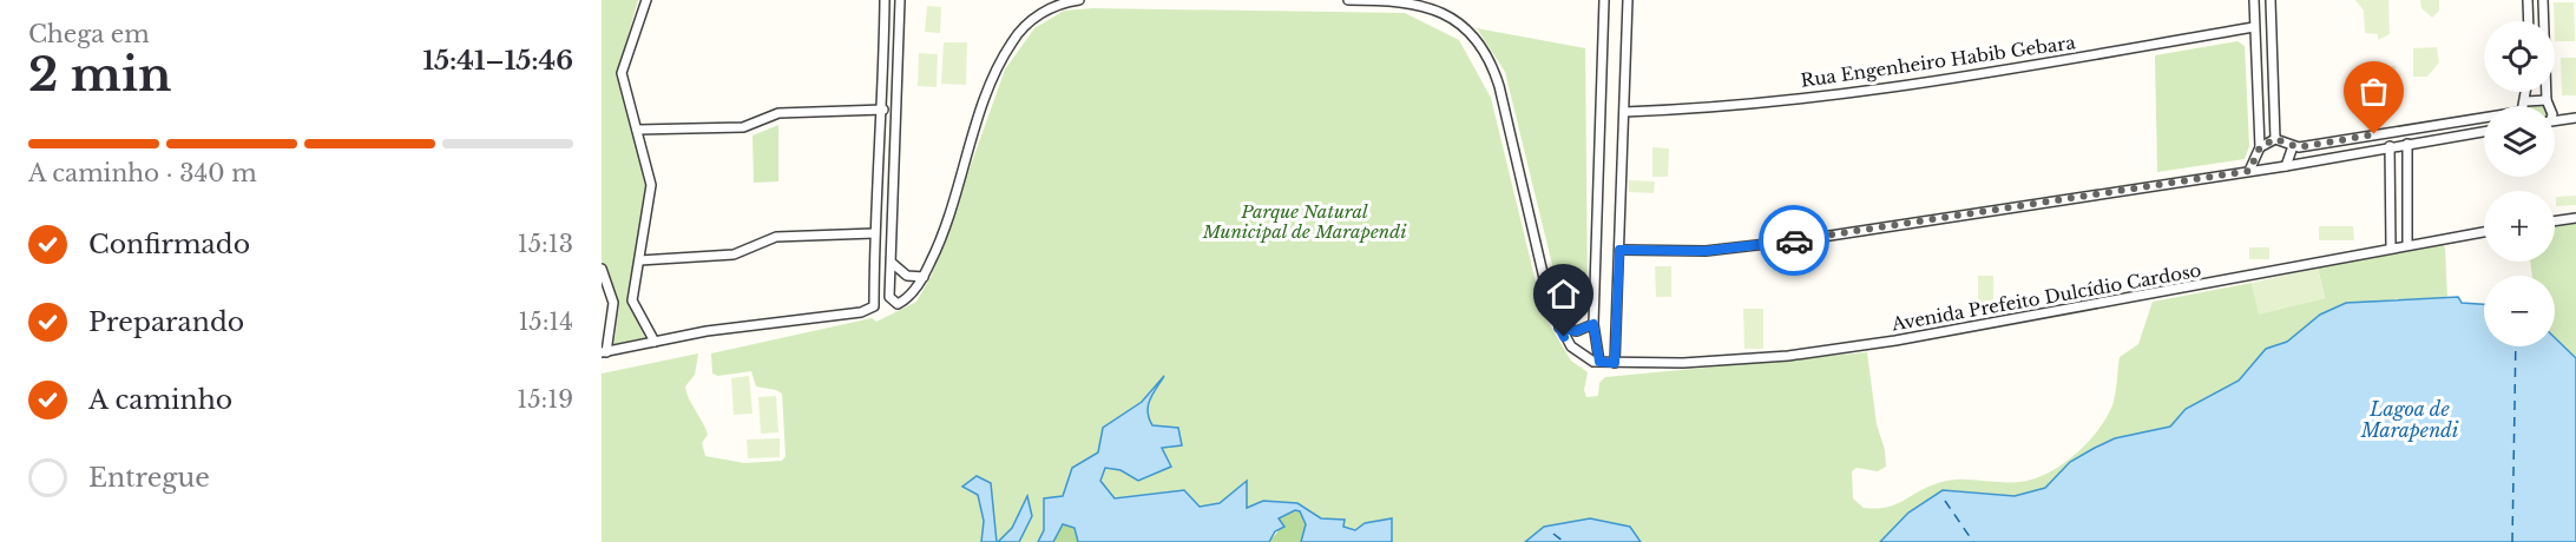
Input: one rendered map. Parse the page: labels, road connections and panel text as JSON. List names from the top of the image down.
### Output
{
  "streets": {
    "street": ["Rua Engenheiro Habib Gebara", "Avenida Prefeito Dulcídio Cardoso"]
  },
  "water": ["Lagoa de Marapendi"],
  "parks": ["Parque Natural Municipal de Marapendi"],
  "page": {
    "heading": ["2 min", "Chega em", "15:41–15:46"],
    "map_buttons": ["+", "−"],
    "bar": "A caminho · 340 m",
    "list": [
      ["Confirmado", "15:13"],
      ["Preparando", "15:14"],
      ["A caminho", "15:19"],
      "Entregue"
    ]
  }
}
